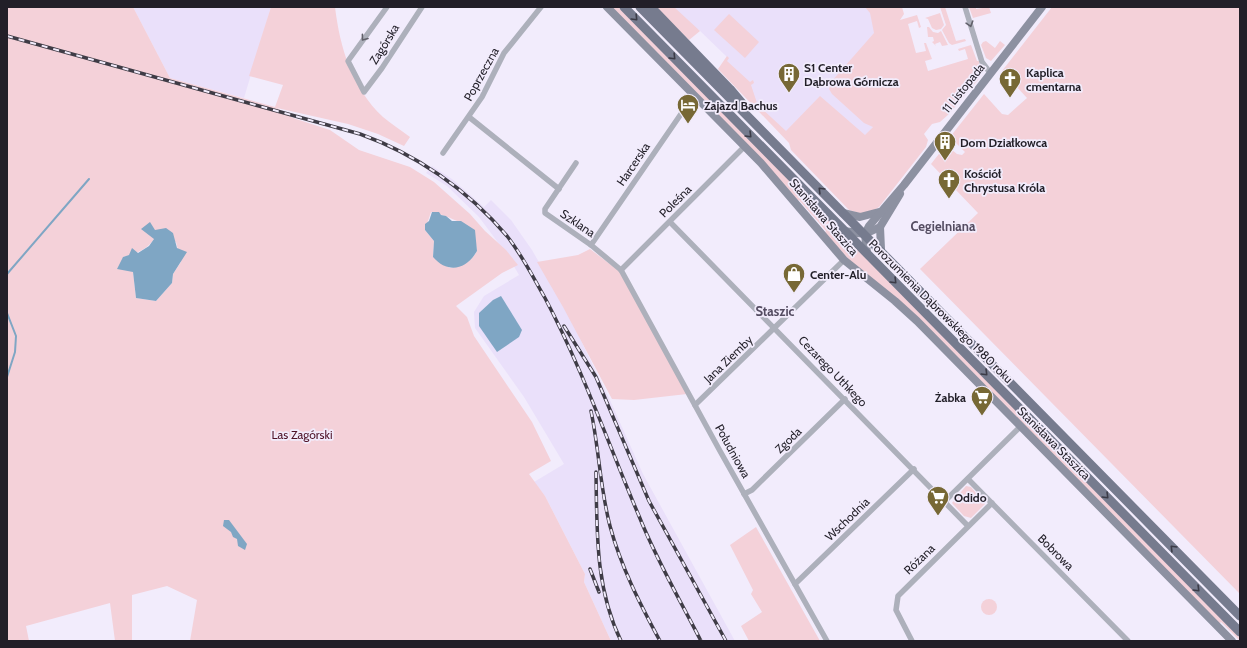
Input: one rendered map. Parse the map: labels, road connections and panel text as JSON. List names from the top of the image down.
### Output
{
  "streets": {
    "main road": ["Porozumienia Dąbrowskiego 1980 roku"],
    "street": [
      "Zagórska",
      "Poprzeczna",
      "11 Listopada",
      "Harcerska",
      "Poleśna",
      "Stanisława Staszica",
      "Szklana",
      "Jana Ziemby",
      "Cezarego Uthkego",
      "Zgoda",
      "Południowa",
      "Wschodnia",
      "Bobrowa",
      "Różana"
    ]
  },
  "crossings": [
    ["11 Listopada", "Porozumienia Dąbrowskiego 1980 roku"],
    ["Harcerska", "Stanisława Staszica"],
    ["Harcerska", "Szklana"],
    ["Poleśna", "Stanisława Staszica"],
    ["Poleśna", "Szklana"],
    ["Poleśna", "Cezarego Uthkego"],
    ["Poleśna", "Południowa"],
    ["Stanisława Staszica", "Jana Ziemby"],
    ["Szklana", "Południowa"],
    ["Jana Ziemby", "Cezarego Uthkego"],
    ["Jana Ziemby", "Południowa"],
    ["Cezarego Uthkego", "Zgoda"],
    ["Cezarego Uthkego", "Wschodnia"],
    ["Cezarego Uthkego", "Różana"],
    ["Zgoda", "Południowa"],
    ["Południowa", "Wschodnia"],
    ["Bobrowa", "Różana"]
  ],
  "districts": ["Cegielniana", "Staszic"],
  "parks": ["Las Zagórski"],
  "places": {
    "building": ["S1 Center Dąbrowa Górnicza", "Dom Działkowca"],
    "church": ["Kaplica cmentarna", "Kościół Chrystusa Króla"],
    "hotel": ["Zajazd Bachus"],
    "shop": ["Center-Alu"],
    "supermarket": ["Żabka", "Odido"]
  }
}
